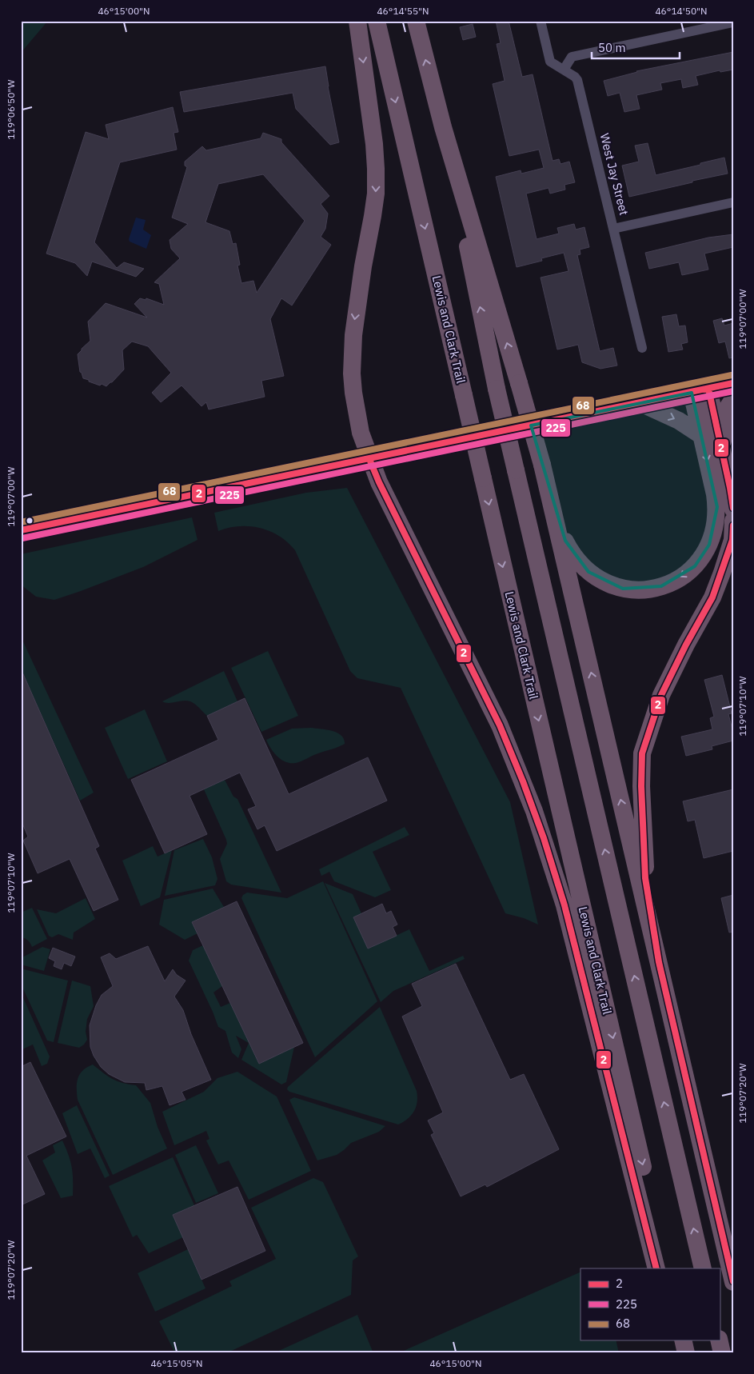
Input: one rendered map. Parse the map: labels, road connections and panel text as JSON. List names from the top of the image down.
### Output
{
  "streets": {
    "highway": ["Lewis and Clark Trail"],
    "street": ["West Jay Street"]
  },
  "lines": ["transit line 68", "transit line 2", "transit line 225"],
  "legend": ["2", "225", "68"],
  "scale_bar": "50 m",
  "coordinates": [
    "46°15'00\"N",
    "46°14'55\"N",
    "46°14'50\"N",
    "119°06'50\"W",
    "119°07'00\"W",
    "119°07'10\"W",
    "119°07'20\"W",
    "46°15'05\"N"
  ]
}
